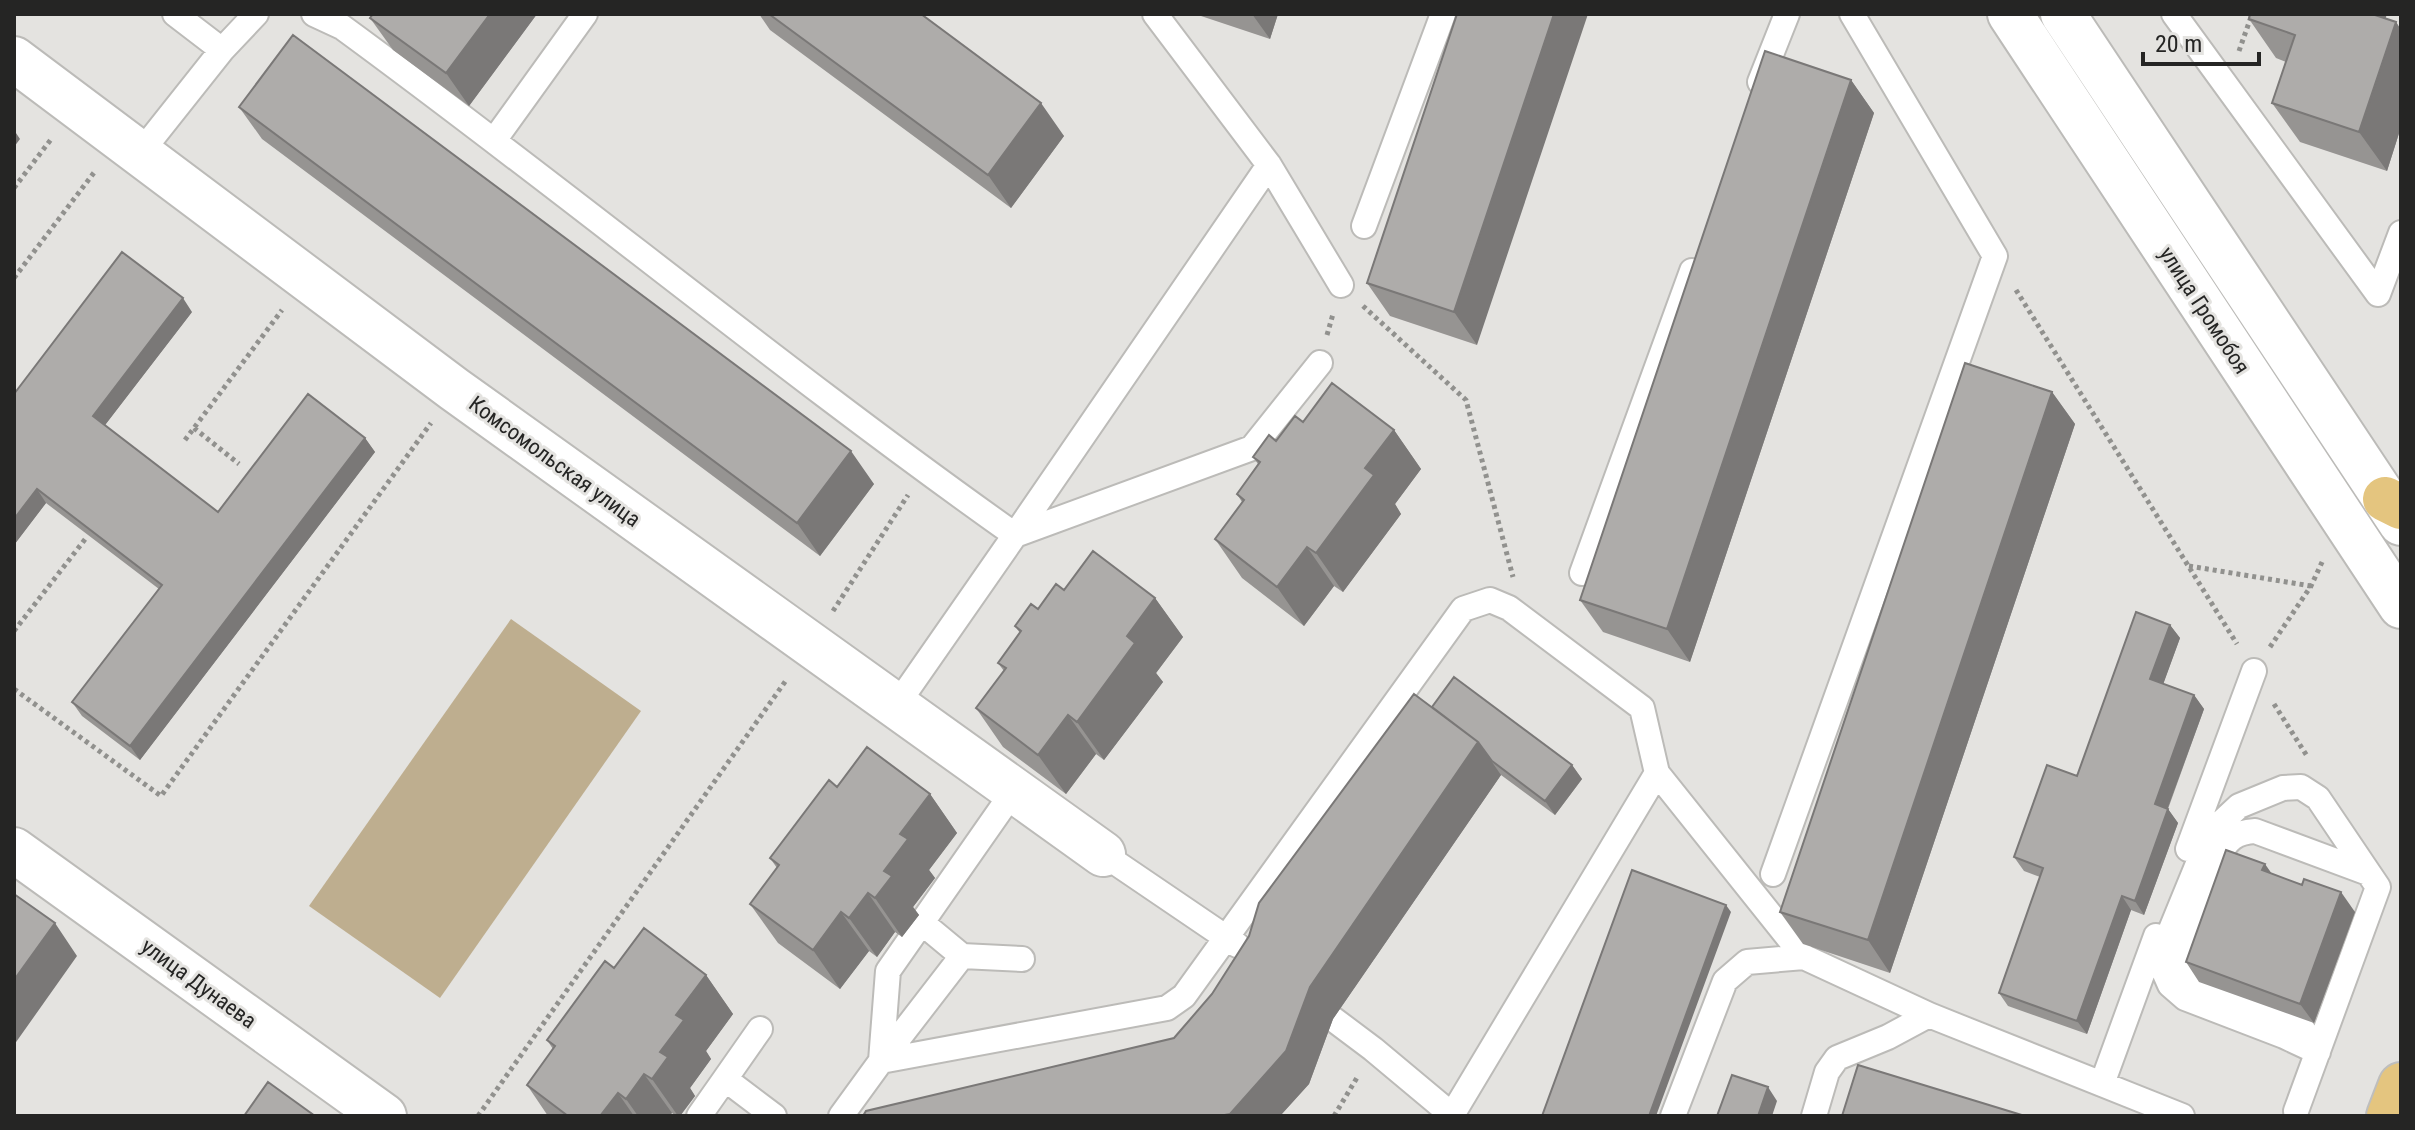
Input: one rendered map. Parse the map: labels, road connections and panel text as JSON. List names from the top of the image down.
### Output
{
  "streets": {
    "street": ["улица Громобоя", "Комсомольская улица", "улица Дунаева"]
  },
  "scale_bar": "20 m"
}
